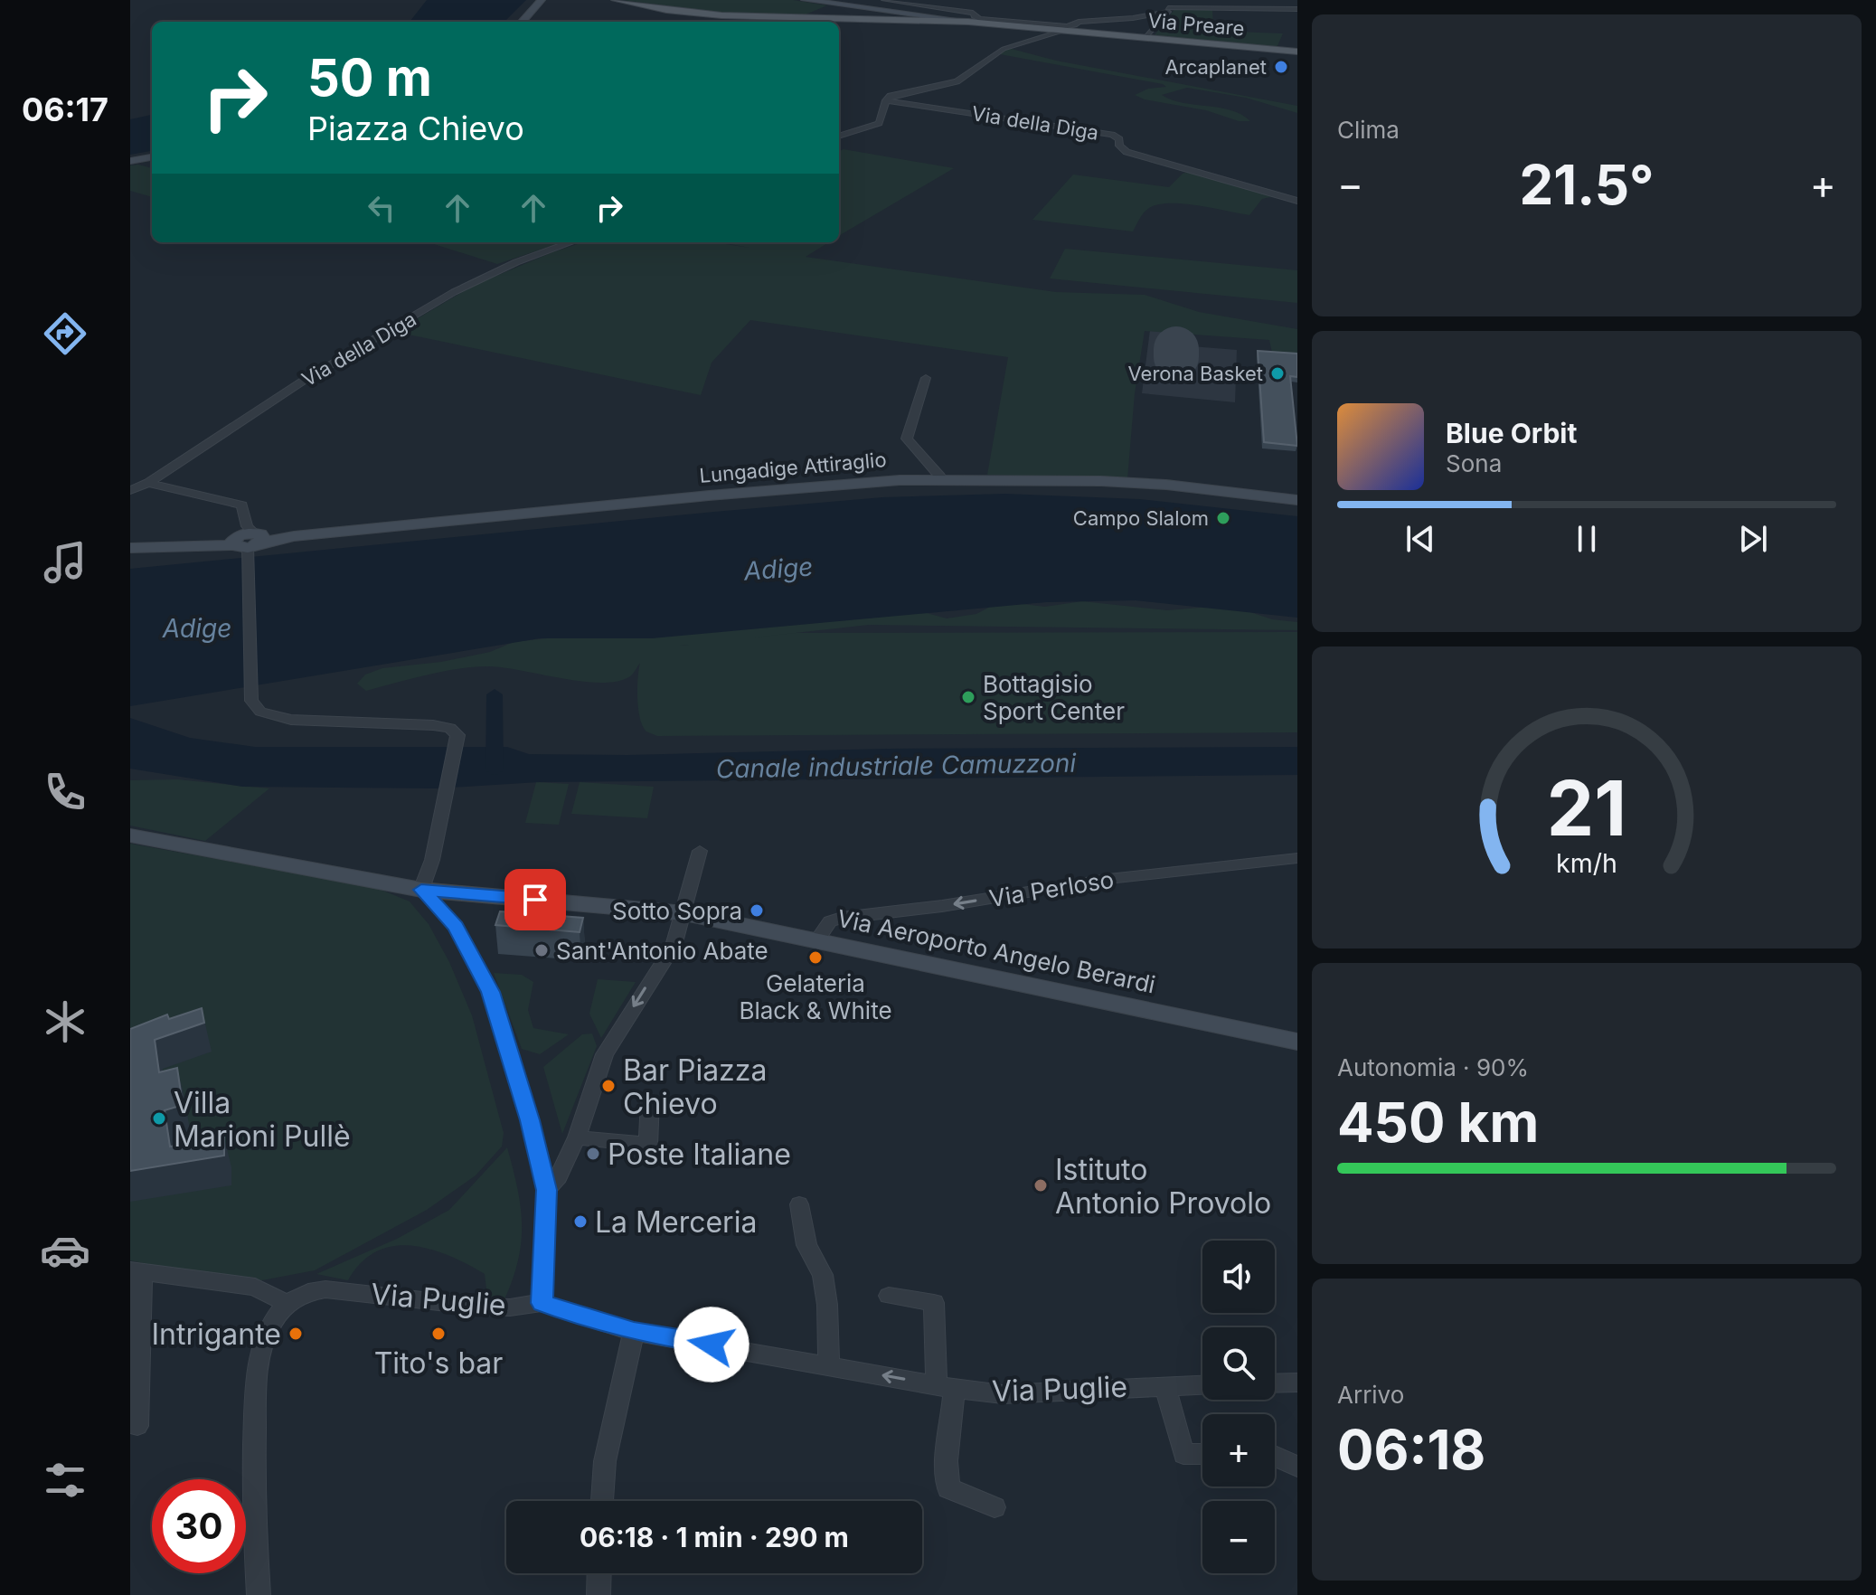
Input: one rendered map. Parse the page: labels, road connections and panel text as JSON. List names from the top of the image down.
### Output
{
  "streets": {
    "main road": ["Via Preare"],
    "street": [
      "Via della Diga",
      "Lungadige Attiraglio",
      "Via Perloso",
      "Via Aeroporto Angelo Berardi",
      "Via Puglie"
    ]
  },
  "crossings": [
    ["Via Preare", "Via della Diga"],
    ["Via Perloso", "Via Aeroporto Angelo Berardi"]
  ],
  "one_way": ["Via Perloso"],
  "water": ["Adige", "Canale industriale Camuzzoni"],
  "places": [
    "Arcaplanet",
    "Verona Basket",
    "Campo Slalom",
    "Bottagisio Sport Center",
    "Sotto Sopra",
    "Sant'Antonio Abate",
    "Gelateria Black & White",
    "Bar Piazza Chievo",
    "Villa Marioni Pullè",
    "Poste Italiane",
    "Istituto Antonio Provolo",
    "La Merceria",
    "Intrigante",
    "Tito's bar"
  ],
  "page": {
    "tabs": "06:17",
    "tile": [
      "Clima",
      ["Autonomia · 90%", "450 km"],
      ["Arrivo", "06:18"]
    ],
    "turn": ["50 m", "Piazza Chievo"],
    "heat": ["−", "21.5°", "+"],
    "song": ["Blue Orbit", "Sona"],
    "map_buttons": ["+", "−"],
    "limit": "30",
    "trip": "06:18 · 1 min · 290 m",
    "gauge": ["21", "km/h"]
  }
}
